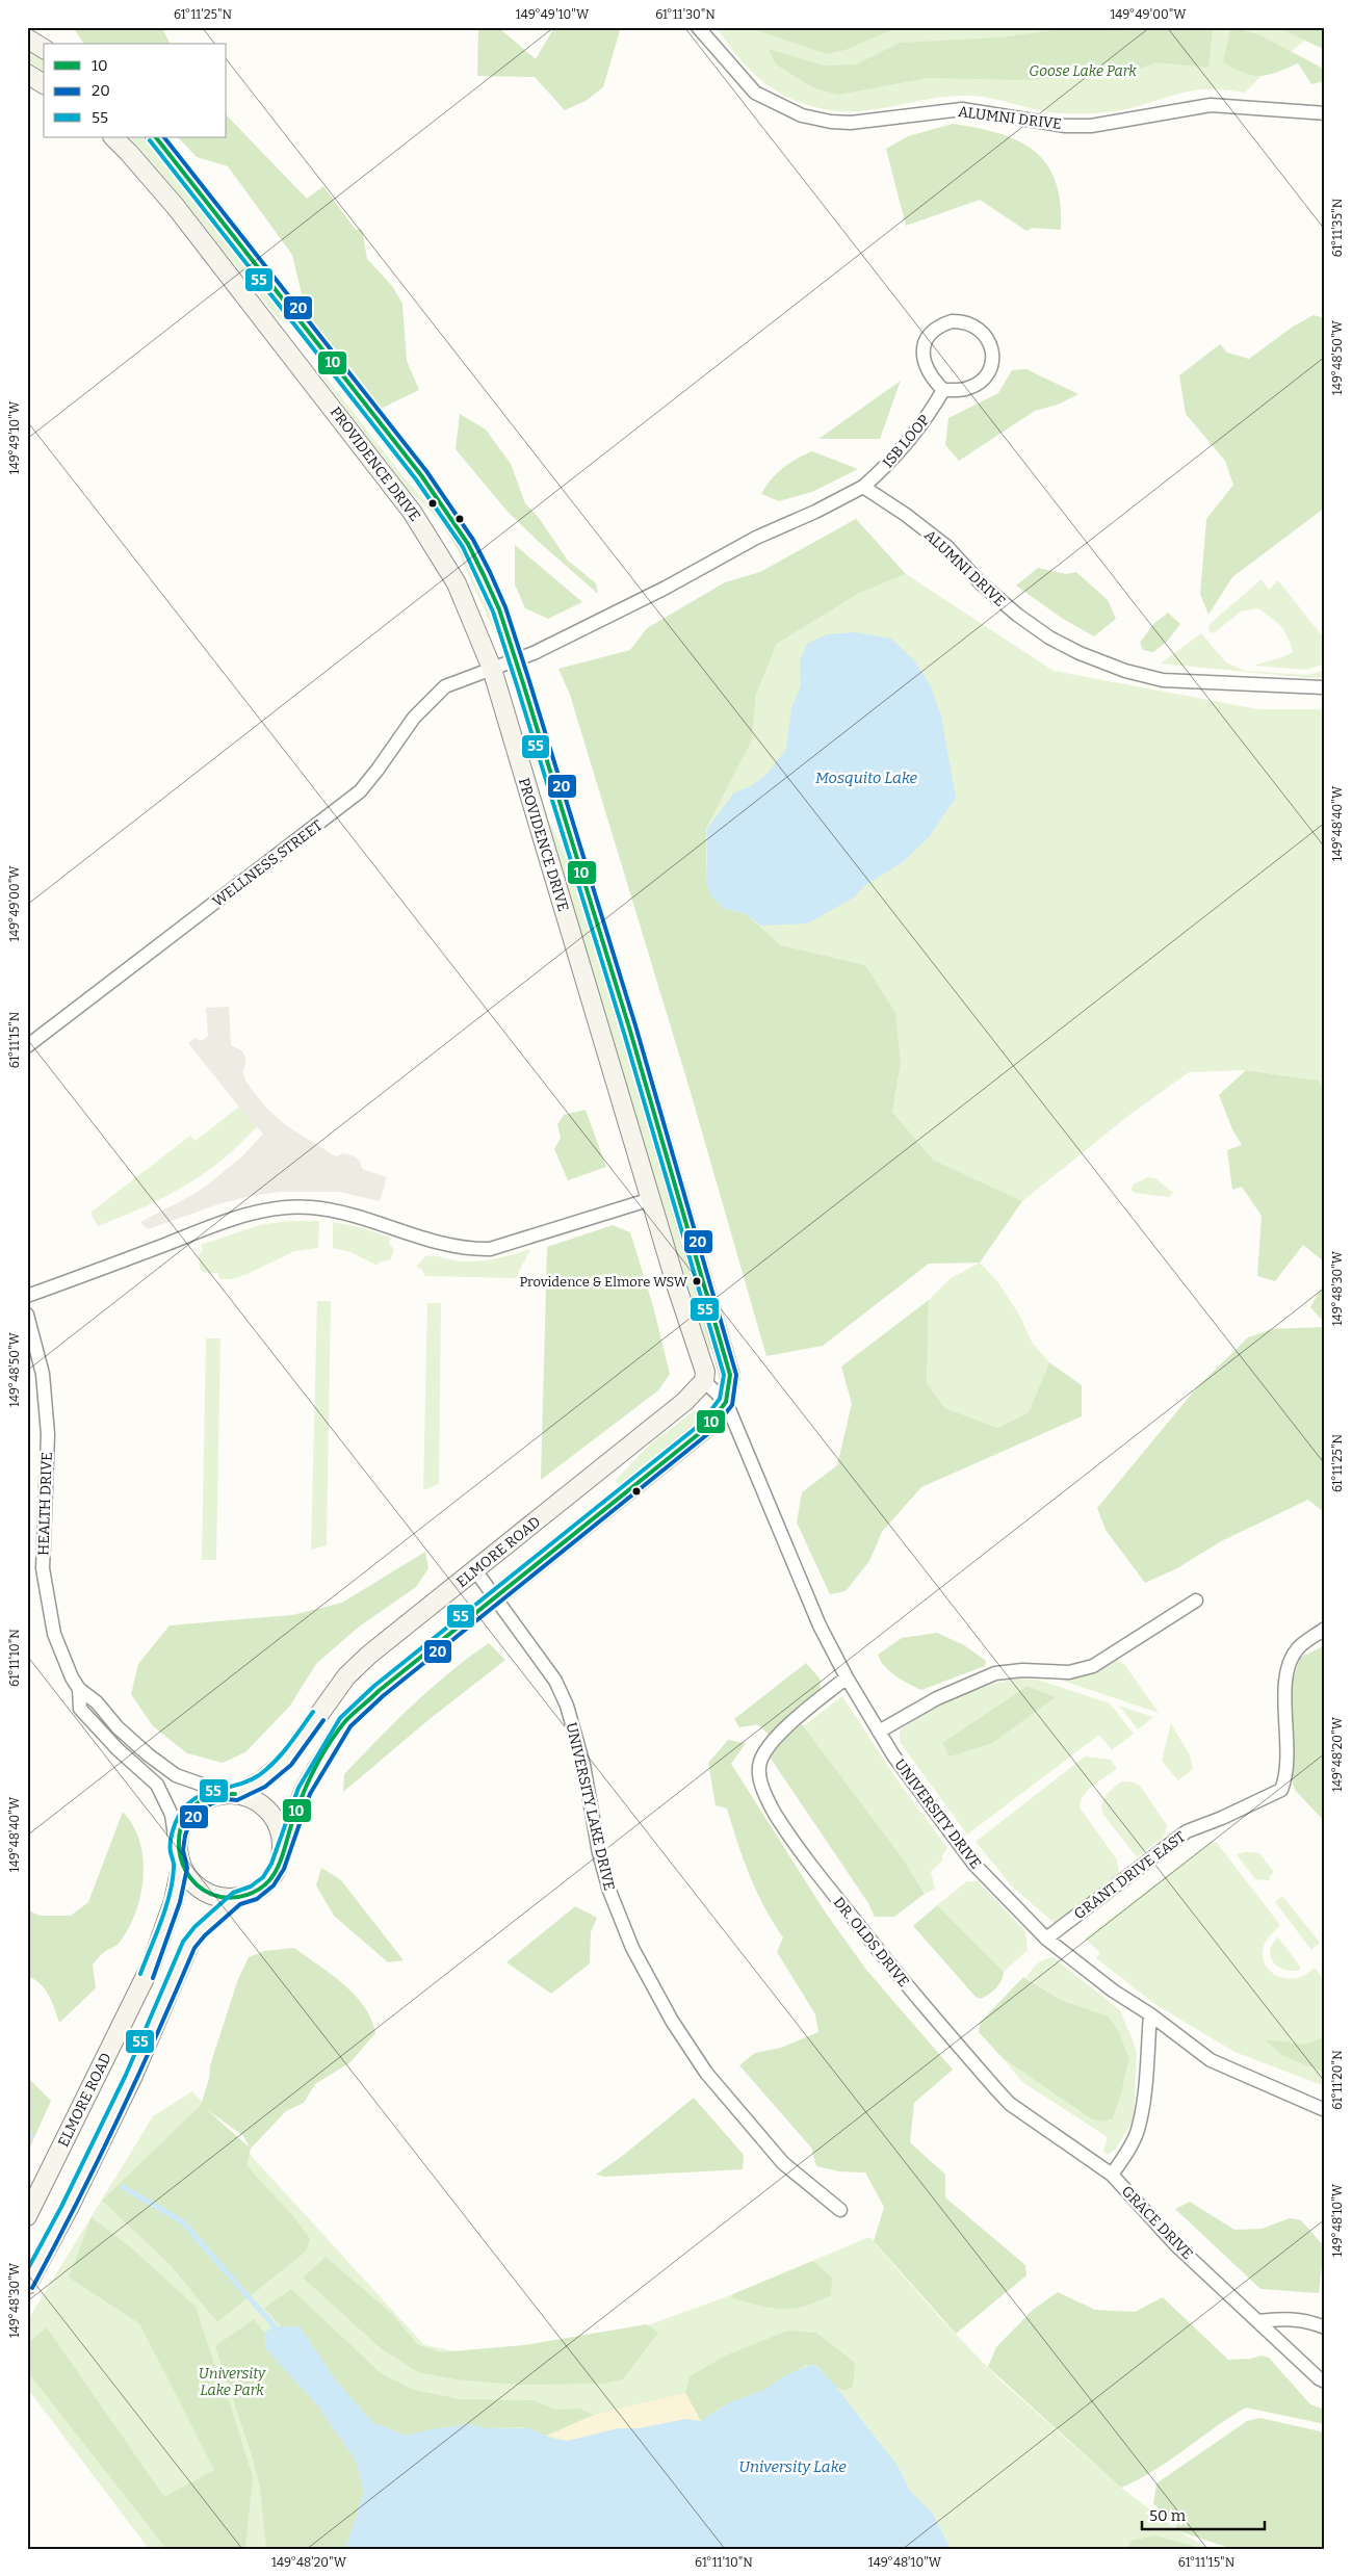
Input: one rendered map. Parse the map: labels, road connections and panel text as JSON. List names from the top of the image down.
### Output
{
  "streets": {
    "main road": ["PROVIDENCE DRIVE", "ELMORE ROAD"],
    "street": [
      "ALUMNI DRIVE",
      "ISB LOOP",
      "WELLNESS STREET",
      "HEALTH DRIVE",
      "UNIVERSITY LAKE DRIVE",
      "UNIVERSITY DRIVE",
      "GRANT DRIVE EAST",
      "DR. OLDS DRIVE",
      "GRACE DRIVE"
    ]
  },
  "crossings": [
    ["ALUMNI DRIVE", "ISB LOOP"],
    ["PROVIDENCE DRIVE", "WELLNESS STREET"],
    ["PROVIDENCE DRIVE", "ELMORE ROAD"],
    ["PROVIDENCE DRIVE", "UNIVERSITY DRIVE"],
    ["HEALTH DRIVE", "ELMORE ROAD"],
    ["ELMORE ROAD", "UNIVERSITY LAKE DRIVE"],
    ["ELMORE ROAD", "UNIVERSITY DRIVE"],
    ["UNIVERSITY DRIVE", "GRANT DRIVE EAST"],
    ["UNIVERSITY DRIVE", "DR. OLDS DRIVE"],
    ["UNIVERSITY DRIVE", "GRACE DRIVE"],
    ["DR. OLDS DRIVE", "GRACE DRIVE"]
  ],
  "water": ["Mosquito Lake", "University Lake"],
  "parks": ["Goose Lake Park", "University Lake Park"],
  "places": ["Providence & Elmore WSW"],
  "lines": ["transit line 10", "transit line 20", "transit line 55"],
  "legend": ["10", "20", "55"],
  "scale_bar": "50 m",
  "coordinates": [
    "61°11'25\"N",
    "149°49'10\"W",
    "61°11'30\"N",
    "149°49'00\"W",
    "61°11'35\"N",
    "149°48'50\"W",
    "149°48'40\"W",
    "61°11'15\"N",
    "149°48'30\"W",
    "61°11'10\"N",
    "149°48'20\"W",
    "61°11'20\"N",
    "149°48'10\"W"
  ]
}
